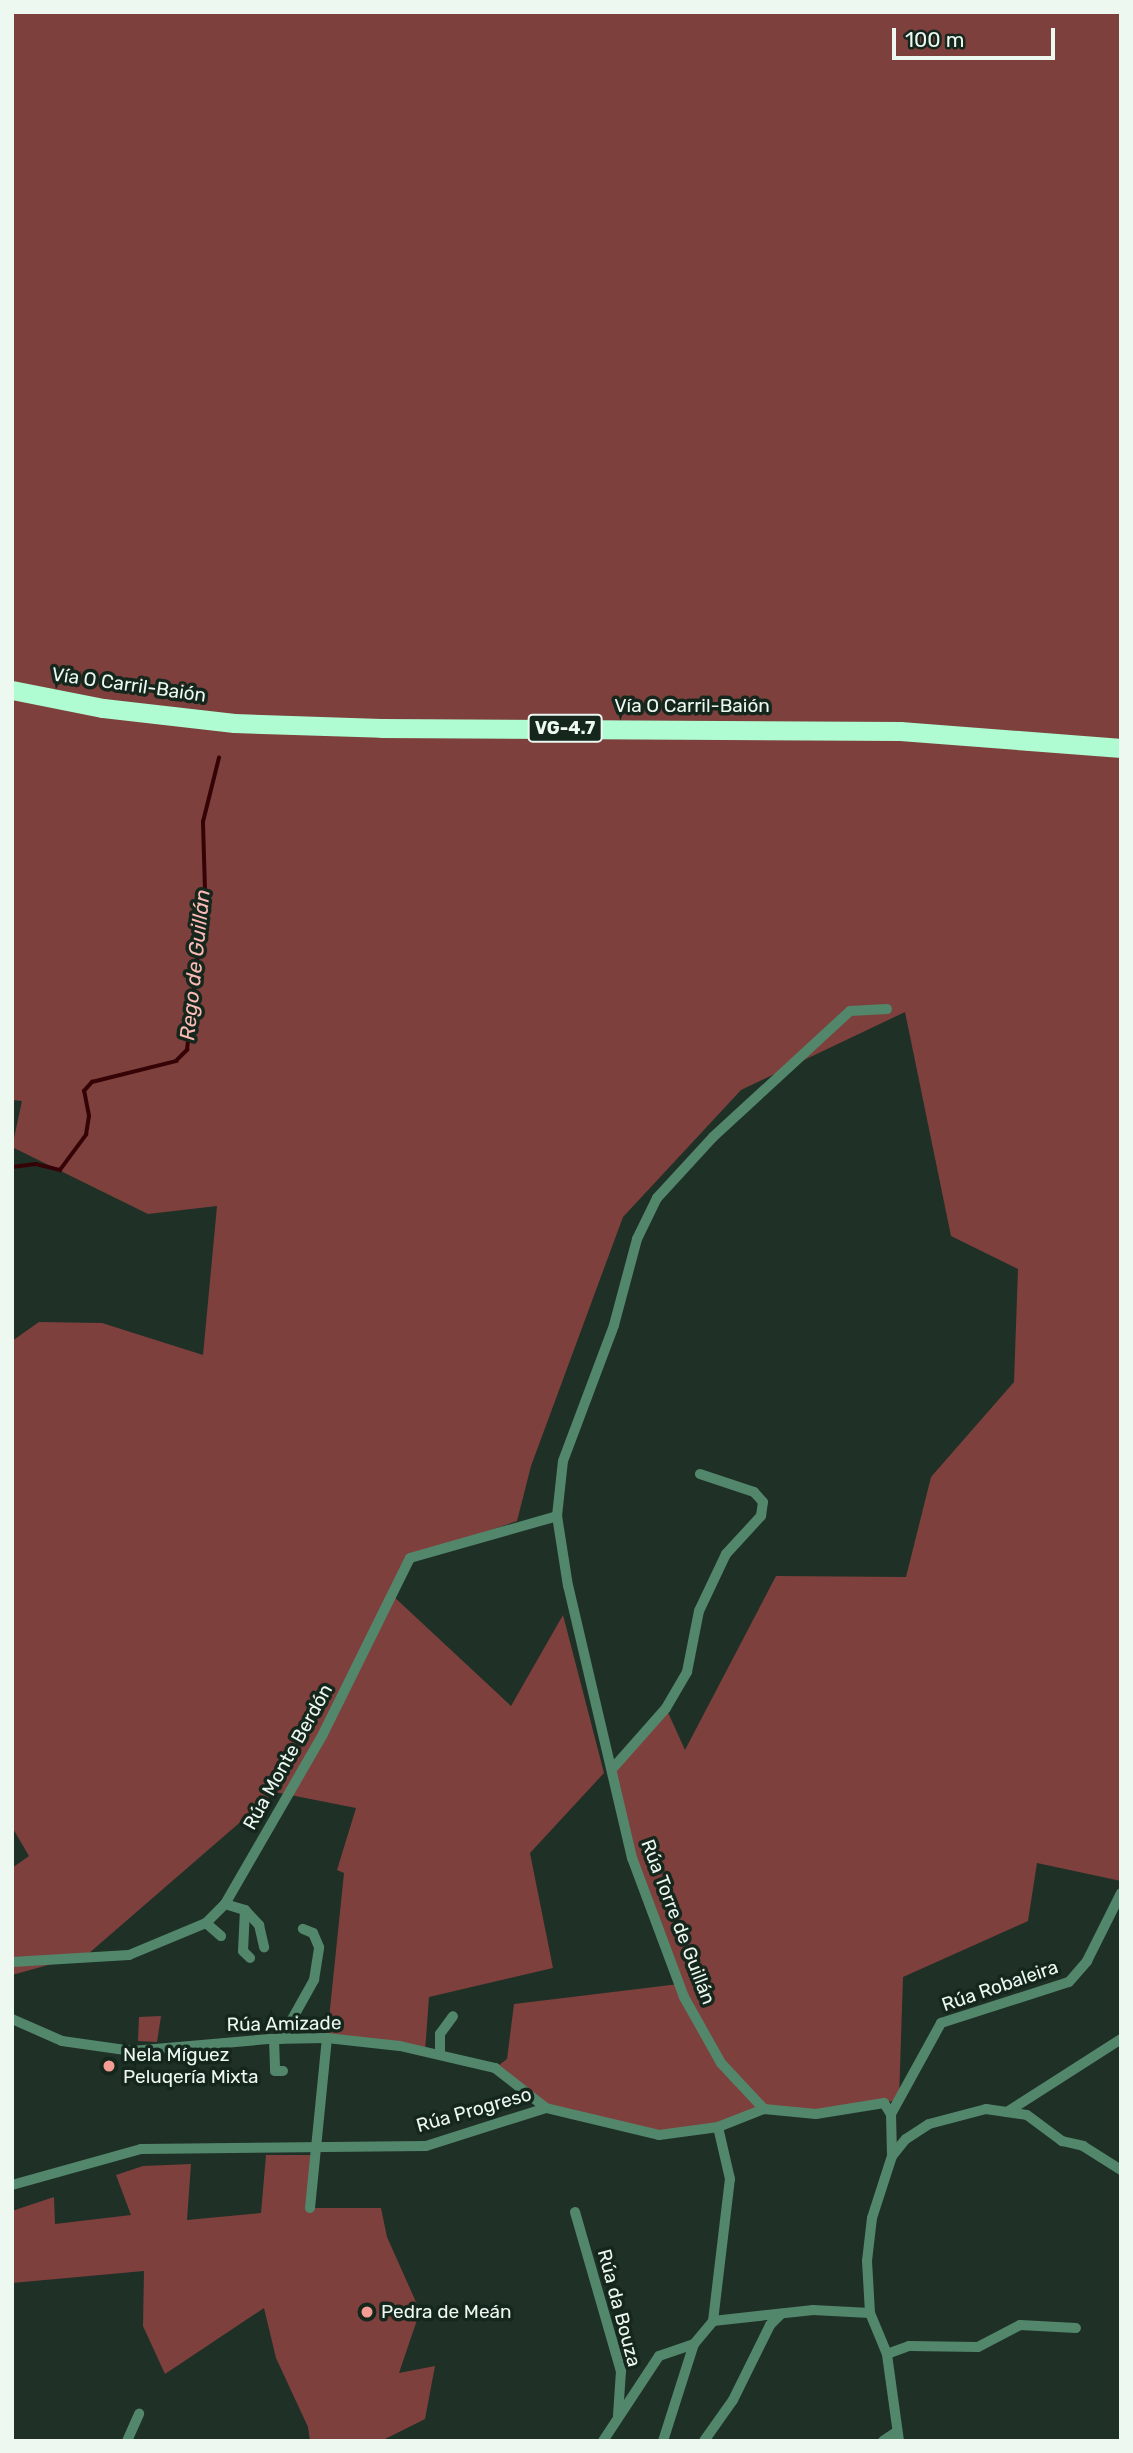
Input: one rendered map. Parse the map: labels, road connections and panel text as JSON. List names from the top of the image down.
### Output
{
  "streets": {
    "highway": ["Vía O Carril-Baión", "VG-4.7"],
    "street": [
      "Rúa Monte Berdón",
      "Rúa Torre de Guillán",
      "Rúa Robaleira",
      "Rúa Amizade",
      "Rúa Progreso",
      "Rúa da Bouza"
    ]
  },
  "crossings": [
    ["Rúa Monte Berdón", "Rúa Torre de Guillán"],
    ["Rúa Amizade", "Rúa Progreso"]
  ],
  "water": ["Rego de Guillán"],
  "places": ["Nela Míguez Peluqería Mixta", "Pedra de Meán"],
  "scale_bar": "100 m"
}
